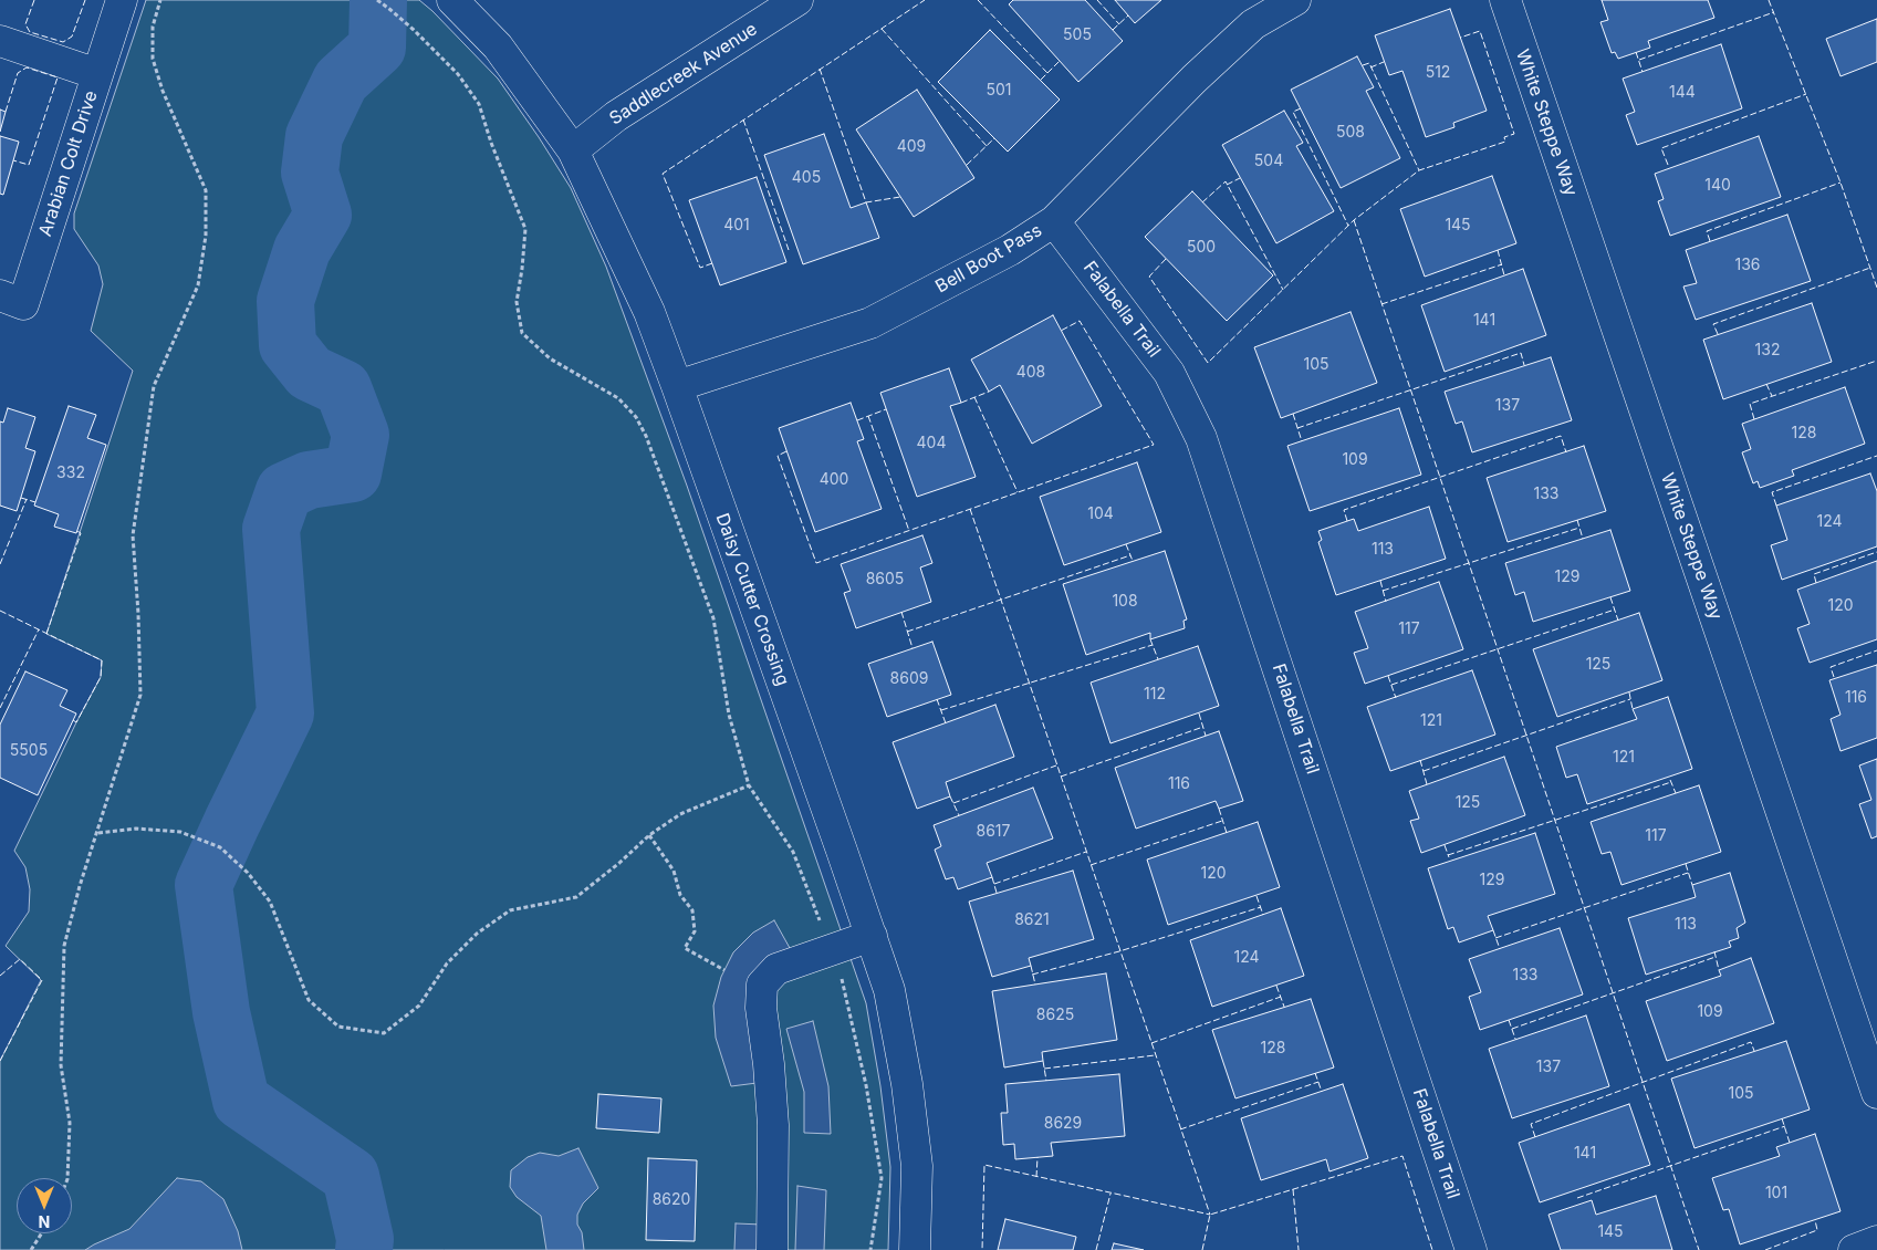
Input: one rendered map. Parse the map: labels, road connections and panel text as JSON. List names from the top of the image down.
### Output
{
  "streets": {
    "street": [
      "Saddlecreek Avenue",
      "White Steppe Way",
      "Arabian Colt Drive",
      "Bell Boot Pass",
      "Falabella Trail",
      "Daisy Cutter Crossing"
    ]
  },
  "crossings": [
    ["Saddlecreek Avenue", "Daisy Cutter Crossing"],
    ["Bell Boot Pass", "Falabella Trail"],
    ["Bell Boot Pass", "Daisy Cutter Crossing"]
  ],
  "house_numbers": [
    "505",
    "512",
    "501",
    "144",
    "508",
    "409",
    "504",
    "405",
    "140",
    "401",
    "145",
    "500",
    "136",
    "141",
    "132",
    "105",
    "408",
    "137",
    "128",
    "404",
    "109",
    "332",
    "400",
    "133",
    "104",
    "124",
    "113",
    "129",
    "8605",
    "108",
    "120",
    "117",
    "125",
    "8609",
    "112",
    "116",
    "121",
    "5505",
    "121",
    "116",
    "125",
    "8617",
    "117",
    "120",
    "129",
    "8621",
    "113",
    "124",
    "133",
    "109",
    "8625",
    "128",
    "137",
    "105",
    "8629",
    "141",
    "101",
    "8620",
    "145"
  ],
  "north": "bottom"
}
